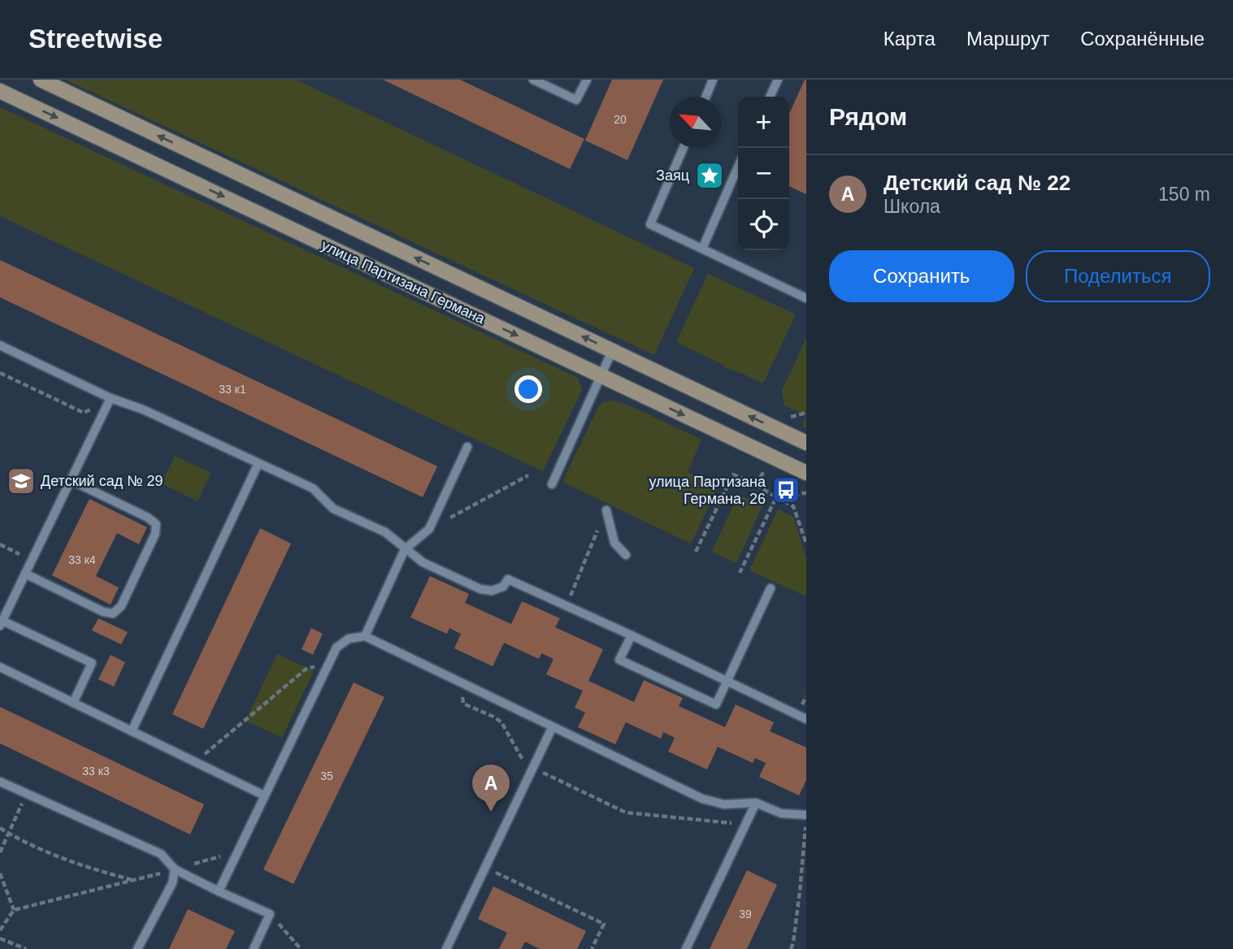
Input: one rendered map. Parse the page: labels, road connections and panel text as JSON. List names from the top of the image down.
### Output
{
  "streets": {
    "main road": ["улица Партизана Германа"]
  },
  "places": {
    "place": ["Заяц"],
    "school or university": ["Детский сад № 29"],
    "bus stop": ["улица Партизана Германа, 26"]
  },
  "house_numbers": [
    "20",
    "33 к1",
    "33 к4",
    "33 к3",
    "35",
    "39"
  ],
  "north": "top left",
  "page": {
    "header": "Streetwise",
    "nav": ["Карта", "Маршрут", "Сохранённые"],
    "heading": "Рядом",
    "map_buttons": ["+", "−"],
    "list": [
      {
        "mark": "A",
        "name": "Детский сад № 22",
        "note": "Школа",
        "value": "150 m"
      }
    ],
    "buttons": ["Сохранить", "Поделиться"],
    "pins": "A"
  }
}
